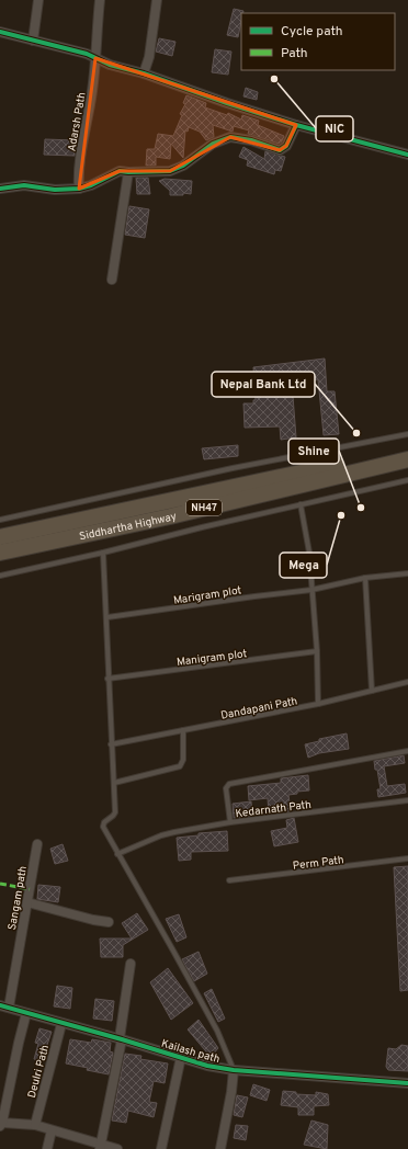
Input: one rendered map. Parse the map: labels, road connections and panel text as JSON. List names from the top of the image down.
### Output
{
  "streets": {
    "highway": ["NH47", "Siddhartha Highway"],
    "street": [
      "Adarsh Path",
      "Sangam path",
      "Kailash path",
      "Deulri Path"
    ],
    "lane": [
      "Marigram plot",
      "Manigram plot",
      "Dandapani Path",
      "Kedarnath Path",
      "Perm Path"
    ]
  },
  "crossings": [
    ["Sangam path", "Kailash path"],
    ["Kailash path", "Deulri Path"]
  ],
  "places": [
    "NIC",
    "Nepal Bank Ltd",
    "Shine",
    "Mega"
  ],
  "legend": ["Cycle path", "Path"]
}
